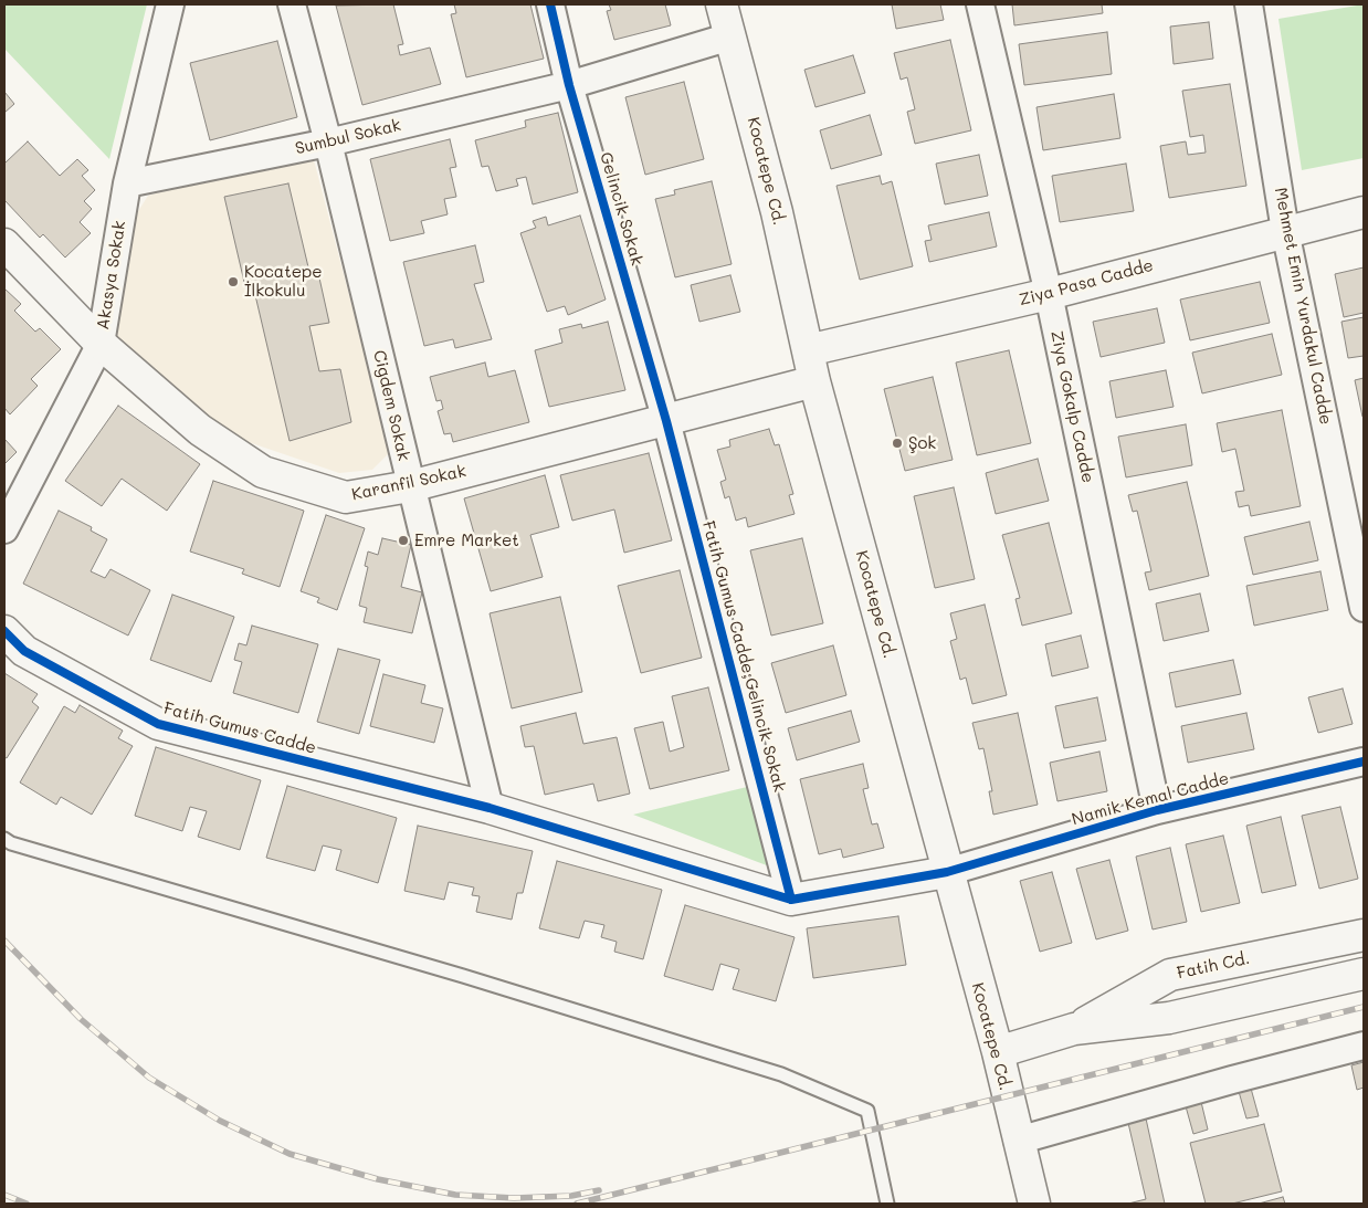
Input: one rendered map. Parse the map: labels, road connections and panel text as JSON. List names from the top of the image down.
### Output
{
  "streets": {
    "street": [
      "Sumbul Sokak",
      "Kocatepe Cd.",
      "Gelincik Sokak",
      "Akasya Sokak",
      "Ziya Pasa Cadde",
      "Mehmet Emin Yurdakul Cadde",
      "Cigdem Sokak",
      "Ziya Gokalp Cadde",
      "Karanfil Sokak",
      "Fatih Gumus Cadde;Gelincik Sokak",
      "Fatih Gumus Cadde",
      "Namik Kemal Cadde",
      "Fatih Cd."
    ]
  },
  "crossings": [
    ["Sumbul Sokak", "Kocatepe Cd."],
    ["Sumbul Sokak", "Gelincik Sokak"],
    ["Sumbul Sokak", "Akasya Sokak"],
    ["Sumbul Sokak", "Cigdem Sokak"],
    ["Kocatepe Cd.", "Ziya Pasa Cadde"],
    ["Kocatepe Cd.", "Karanfil Sokak"],
    ["Kocatepe Cd.", "Namik Kemal Cadde"],
    ["Kocatepe Cd.", "Fatih Cd."],
    ["Gelincik Sokak", "Karanfil Sokak"],
    ["Gelincik Sokak", "Fatih Gumus Cadde;Gelincik Sokak"],
    ["Akasya Sokak", "Karanfil Sokak"],
    ["Ziya Pasa Cadde", "Mehmet Emin Yurdakul Cadde"],
    ["Ziya Pasa Cadde", "Ziya Gokalp Cadde"],
    ["Cigdem Sokak", "Karanfil Sokak"],
    ["Cigdem Sokak", "Fatih Gumus Cadde"],
    ["Ziya Gokalp Cadde", "Namik Kemal Cadde"],
    ["Karanfil Sokak", "Fatih Gumus Cadde;Gelincik Sokak"]
  ],
  "places": ["Kocatepe İlkokulu", "Şok", "Emre Market"]
}
